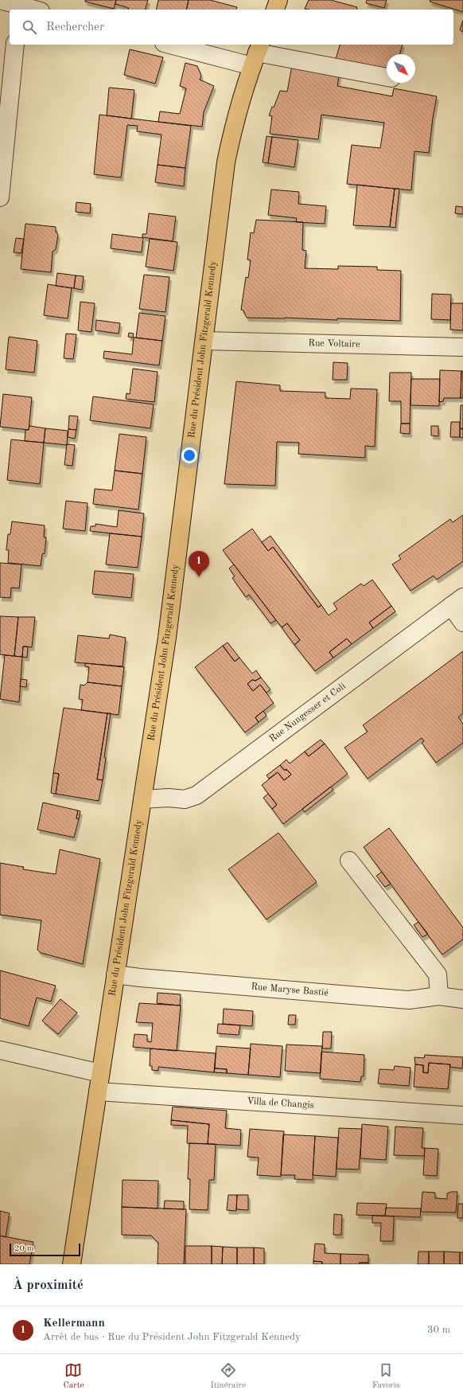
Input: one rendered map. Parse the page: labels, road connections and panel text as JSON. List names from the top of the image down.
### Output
{
  "streets": {
    "main road": ["Rue du Président John Fitzgerald Kennedy"],
    "street": [
      "Rue Voltaire",
      "Rue Nungesser et Coli",
      "Rue Maryse Bastié",
      "Villa de Changis"
    ]
  },
  "crossings": [
    ["Rue Voltaire", "Rue du Président John Fitzgerald Kennedy"],
    ["Rue du Président John Fitzgerald Kennedy", "Rue Nungesser et Coli"],
    ["Rue du Président John Fitzgerald Kennedy", "Rue Maryse Bastié"],
    ["Rue du Président John Fitzgerald Kennedy", "Villa de Changis"]
  ],
  "scale_bar": "20 m",
  "north": "bottom right",
  "page": {
    "search": "Rechercher",
    "pins": "1",
    "scale": "20 m",
    "heading": "À proximité",
    "list": [
      {
        "mark": "1",
        "name": "Kellermann",
        "note": "Arrêt de bus · Rue du Président John Fitzgerald Kennedy",
        "value": "30 m"
      }
    ],
    "nav": ["Carte", "Itinéraire", "Favoris"]
  }
}
